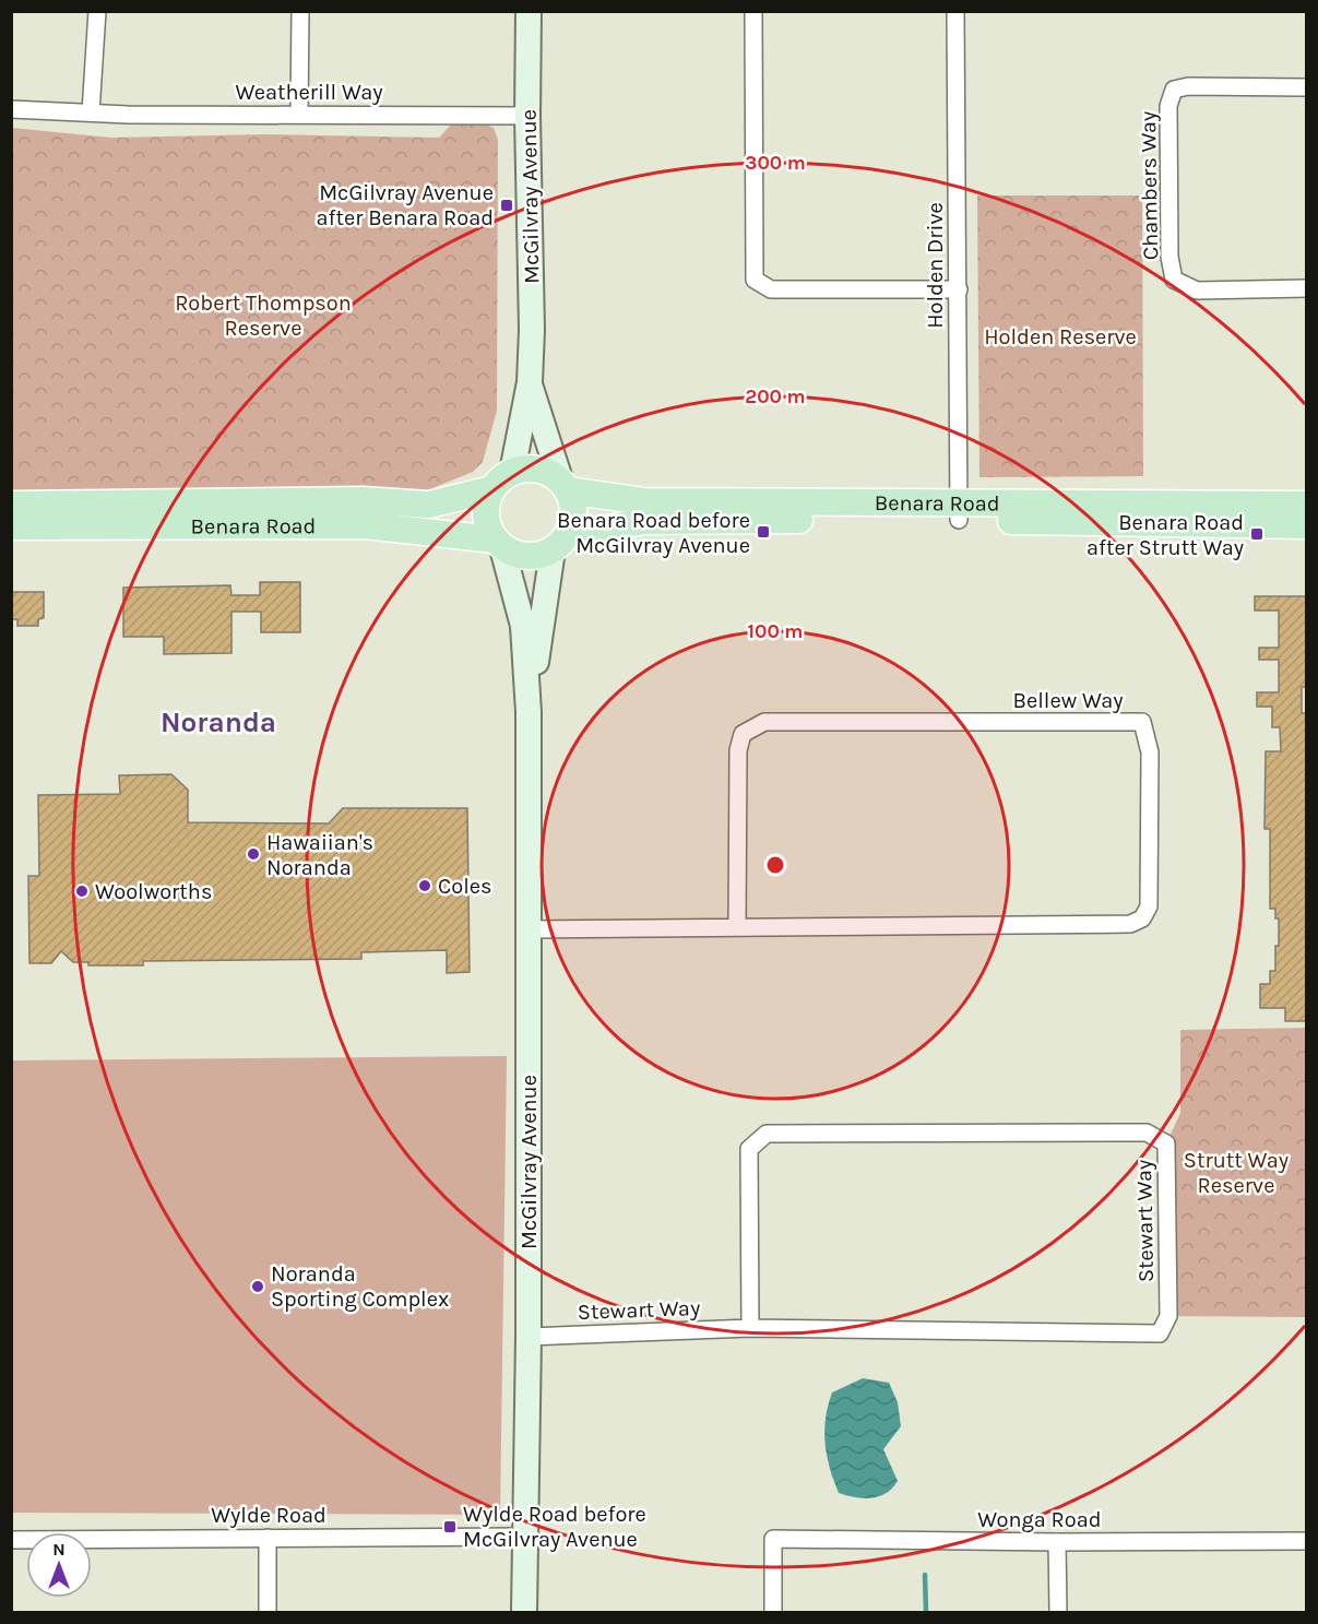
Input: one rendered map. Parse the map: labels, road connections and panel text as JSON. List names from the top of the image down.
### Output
{
  "streets": {
    "main road": ["McGilvray Avenue", "Benara Road"],
    "street": [
      "Weatherill Way",
      "Chambers Way",
      "Holden Drive",
      "Bellew Way",
      "Stewart Way",
      "Wylde Road",
      "Wonga Road"
    ]
  },
  "crossings": [
    ["Weatherill Way", "McGilvray Avenue"],
    ["McGilvray Avenue", "Benara Road"],
    ["McGilvray Avenue", "Bellew Way"],
    ["McGilvray Avenue", "Stewart Way"],
    ["McGilvray Avenue", "Wylde Road"],
    ["Holden Drive", "Benara Road"]
  ],
  "districts": ["Noranda"],
  "parks": ["Robert Thompson Reserve", "Holden Reserve", "Strutt Way Reserve"],
  "places": {
    "transit": [
      "McGilvray Avenue after Benara Road",
      "Benara Road before McGilvray Avenue",
      "Benara Road after Strutt Way",
      "Wylde Road before McGilvray Avenue"
    ],
    "other": [
      "Hawaiian's Noranda",
      "Coles",
      "Woolworths",
      "Noranda Sporting Complex"
    ]
  },
  "north": "top",
  "rings": ["300 m", "200 m", "100 m"]
}
